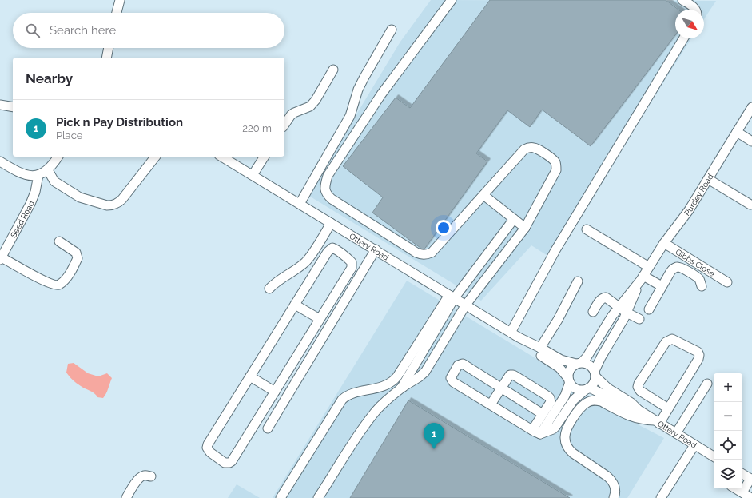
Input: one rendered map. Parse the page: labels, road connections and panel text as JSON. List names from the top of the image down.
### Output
{
  "streets": {
    "street": [
      "Purdey Road",
      "Seed Road",
      "Ottery Road",
      "Gibbs Close"
    ]
  },
  "crossings": [
    ["Purdey Road", "Ottery Road"],
    ["Purdey Road", "Gibbs Close"]
  ],
  "north": "bottom right",
  "page": {
    "search": "Search here",
    "heading": "Nearby",
    "list": [
      {
        "mark": "1",
        "name": "Pick n Pay Distribution",
        "note": "Place",
        "value": "220 m"
      }
    ],
    "map_buttons": ["+", "−"],
    "pins": "1"
  }
}
